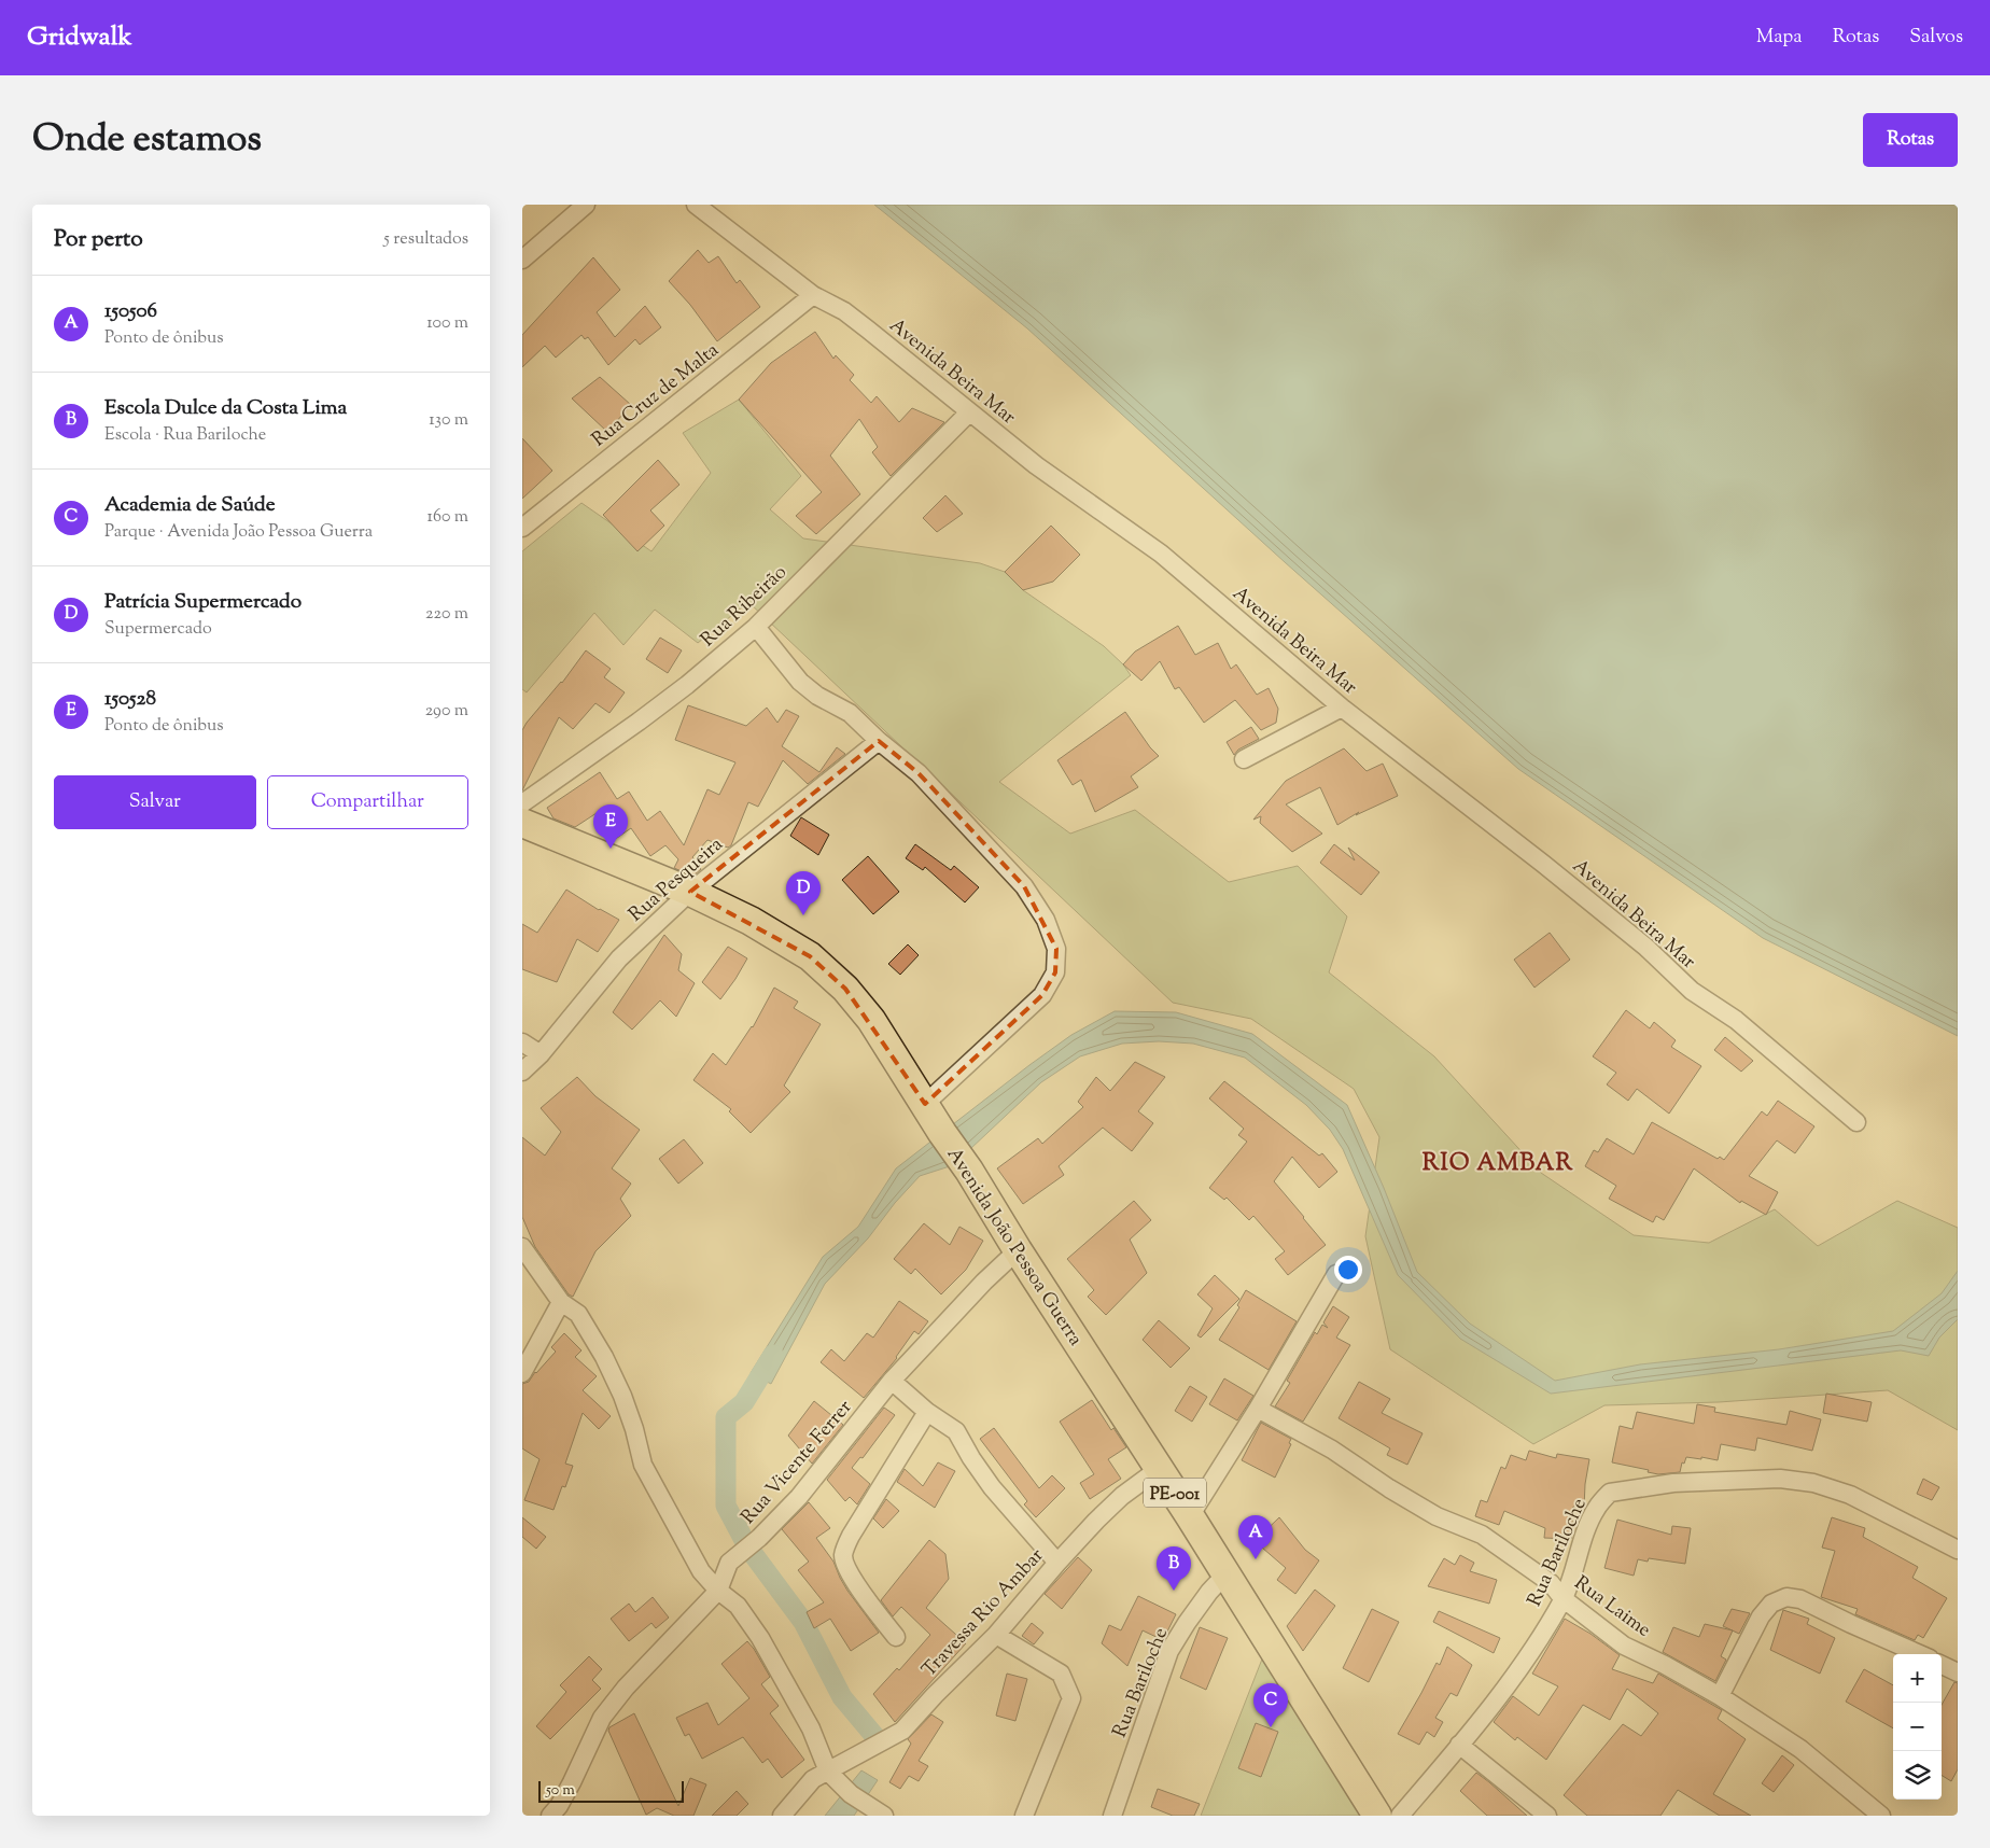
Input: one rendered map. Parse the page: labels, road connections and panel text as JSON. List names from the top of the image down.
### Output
{
  "streets": {
    "main road": ["Avenida João Pessoa Guerra", "PE-001"],
    "street": [
      "Avenida Beira Mar",
      "Rua Cruz de Malta",
      "Rua Ribeirão",
      "Rua Pesqueira",
      "Rua Vicente Ferrer",
      "Rua Bariloche",
      "Rua Laime",
      "Travessa Rio Ambar"
    ]
  },
  "crossings": [
    ["Avenida Beira Mar", "Rua Cruz de Malta"],
    ["Avenida Beira Mar", "Rua Ribeirão"],
    ["Rua Pesqueira", "Avenida João Pessoa Guerra"],
    ["Avenida João Pessoa Guerra", "Rua Vicente Ferrer"],
    ["Avenida João Pessoa Guerra", "Rua Bariloche"],
    ["Avenida João Pessoa Guerra", "Travessa Rio Ambar"],
    ["Rua Bariloche", "Rua Laime"]
  ],
  "districts": ["RIO AMBAR"],
  "scale_bar": "50 m",
  "page": {
    "header": "Gridwalk",
    "nav": ["Mapa", "Rotas", "Salvos"],
    "title": "Onde estamos",
    "buttons": [
      "Rotas",
      ["Salvar", "Compartilhar"]
    ],
    "heading": ["Por perto", "5 resultados"],
    "list": [
      {
        "mark": "A",
        "name": "150506",
        "note": "Ponto de ônibus",
        "value": "100 m"
      },
      {
        "mark": "B",
        "name": "Escola Dulce da Costa Lima",
        "note": "Escola · Rua Bariloche",
        "value": "130 m"
      },
      {
        "mark": "C",
        "name": "Academia de Saúde",
        "note": "Parque · Avenida João Pessoa Guerra",
        "value": "160 m"
      },
      {
        "mark": "D",
        "name": "Patrícia Supermercado",
        "note": "Supermercado",
        "value": "220 m"
      },
      {
        "mark": "E",
        "name": "150528",
        "note": "Ponto de ônibus",
        "value": "290 m"
      }
    ],
    "pins": [
      "E",
      "D",
      "A",
      "B",
      "C"
    ],
    "map_buttons": ["+", "−"],
    "scale": "50 m"
  }
}
